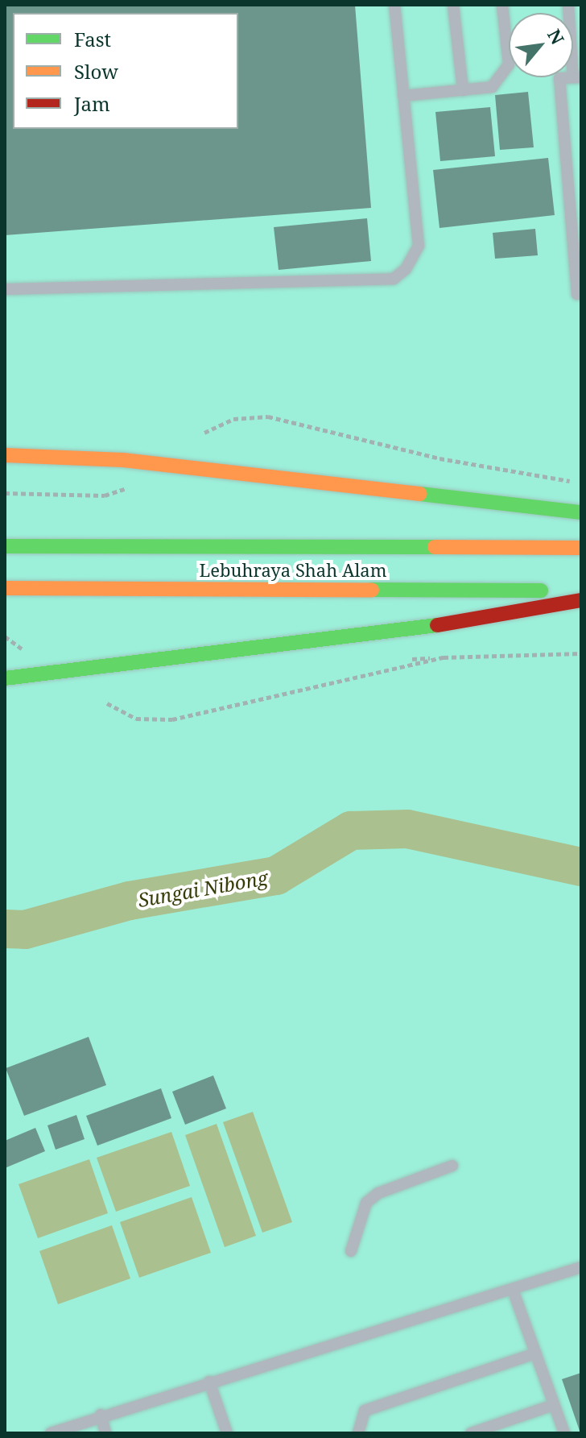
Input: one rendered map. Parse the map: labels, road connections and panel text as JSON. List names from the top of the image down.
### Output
{
  "streets": {
    "highway": ["Lebuhraya Shah Alam"]
  },
  "water": ["Sungai Nibong"],
  "legend": ["Fast", "Slow", "Jam"],
  "north": "top right"
}
